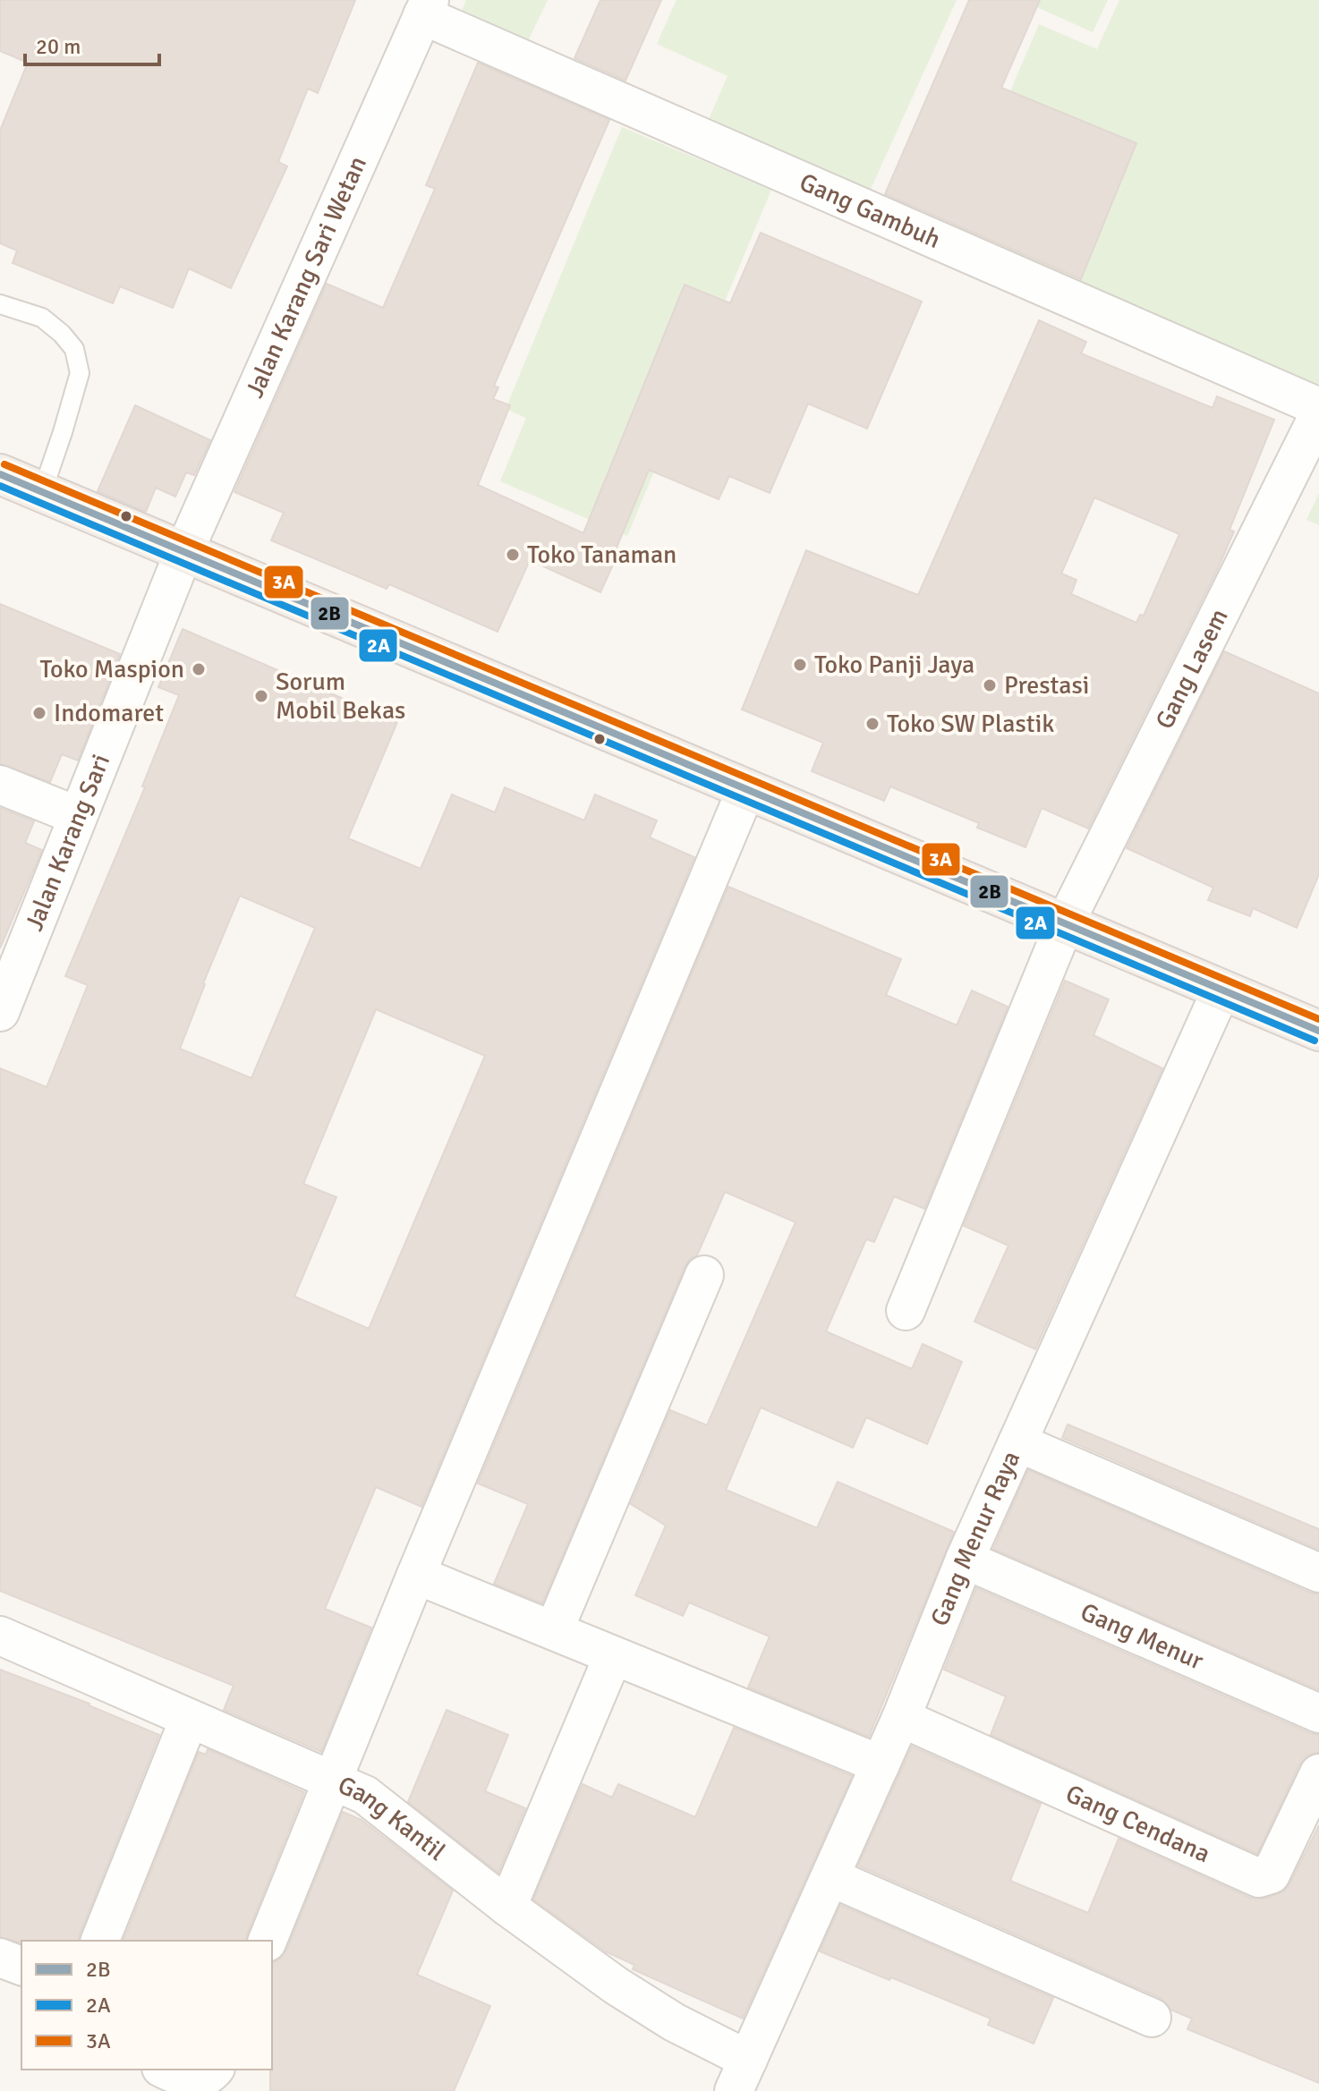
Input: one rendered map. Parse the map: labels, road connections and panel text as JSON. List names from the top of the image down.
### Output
{
  "streets": {
    "street": [
      "Gang Gambuh",
      "Jalan Karang Sari Wetan",
      "Gang Lasem",
      "Jalan Karang Sari",
      "Gang Menur Raya",
      "Gang Menur",
      "Gang Kantil",
      "Gang Cendana"
    ]
  },
  "crossings": [
    ["Gang Gambuh", "Jalan Karang Sari Wetan"],
    ["Jalan Karang Sari Wetan", "Jalan Karang Sari"],
    ["Gang Menur Raya", "Gang Menur"],
    ["Gang Menur Raya", "Gang Kantil"],
    ["Gang Menur Raya", "Gang Cendana"]
  ],
  "places": [
    "Toko Tanaman",
    "Toko Panji Jaya",
    "Toko Maspion",
    "Prestasi",
    "Sorum Mobil Bekas",
    "Indomaret",
    "Toko SW Plastik"
  ],
  "lines": ["transit line 3A", "transit line 2B", "transit line 2A"],
  "legend": ["2B", "2A", "3A"],
  "scale_bar": "20 m"
}
